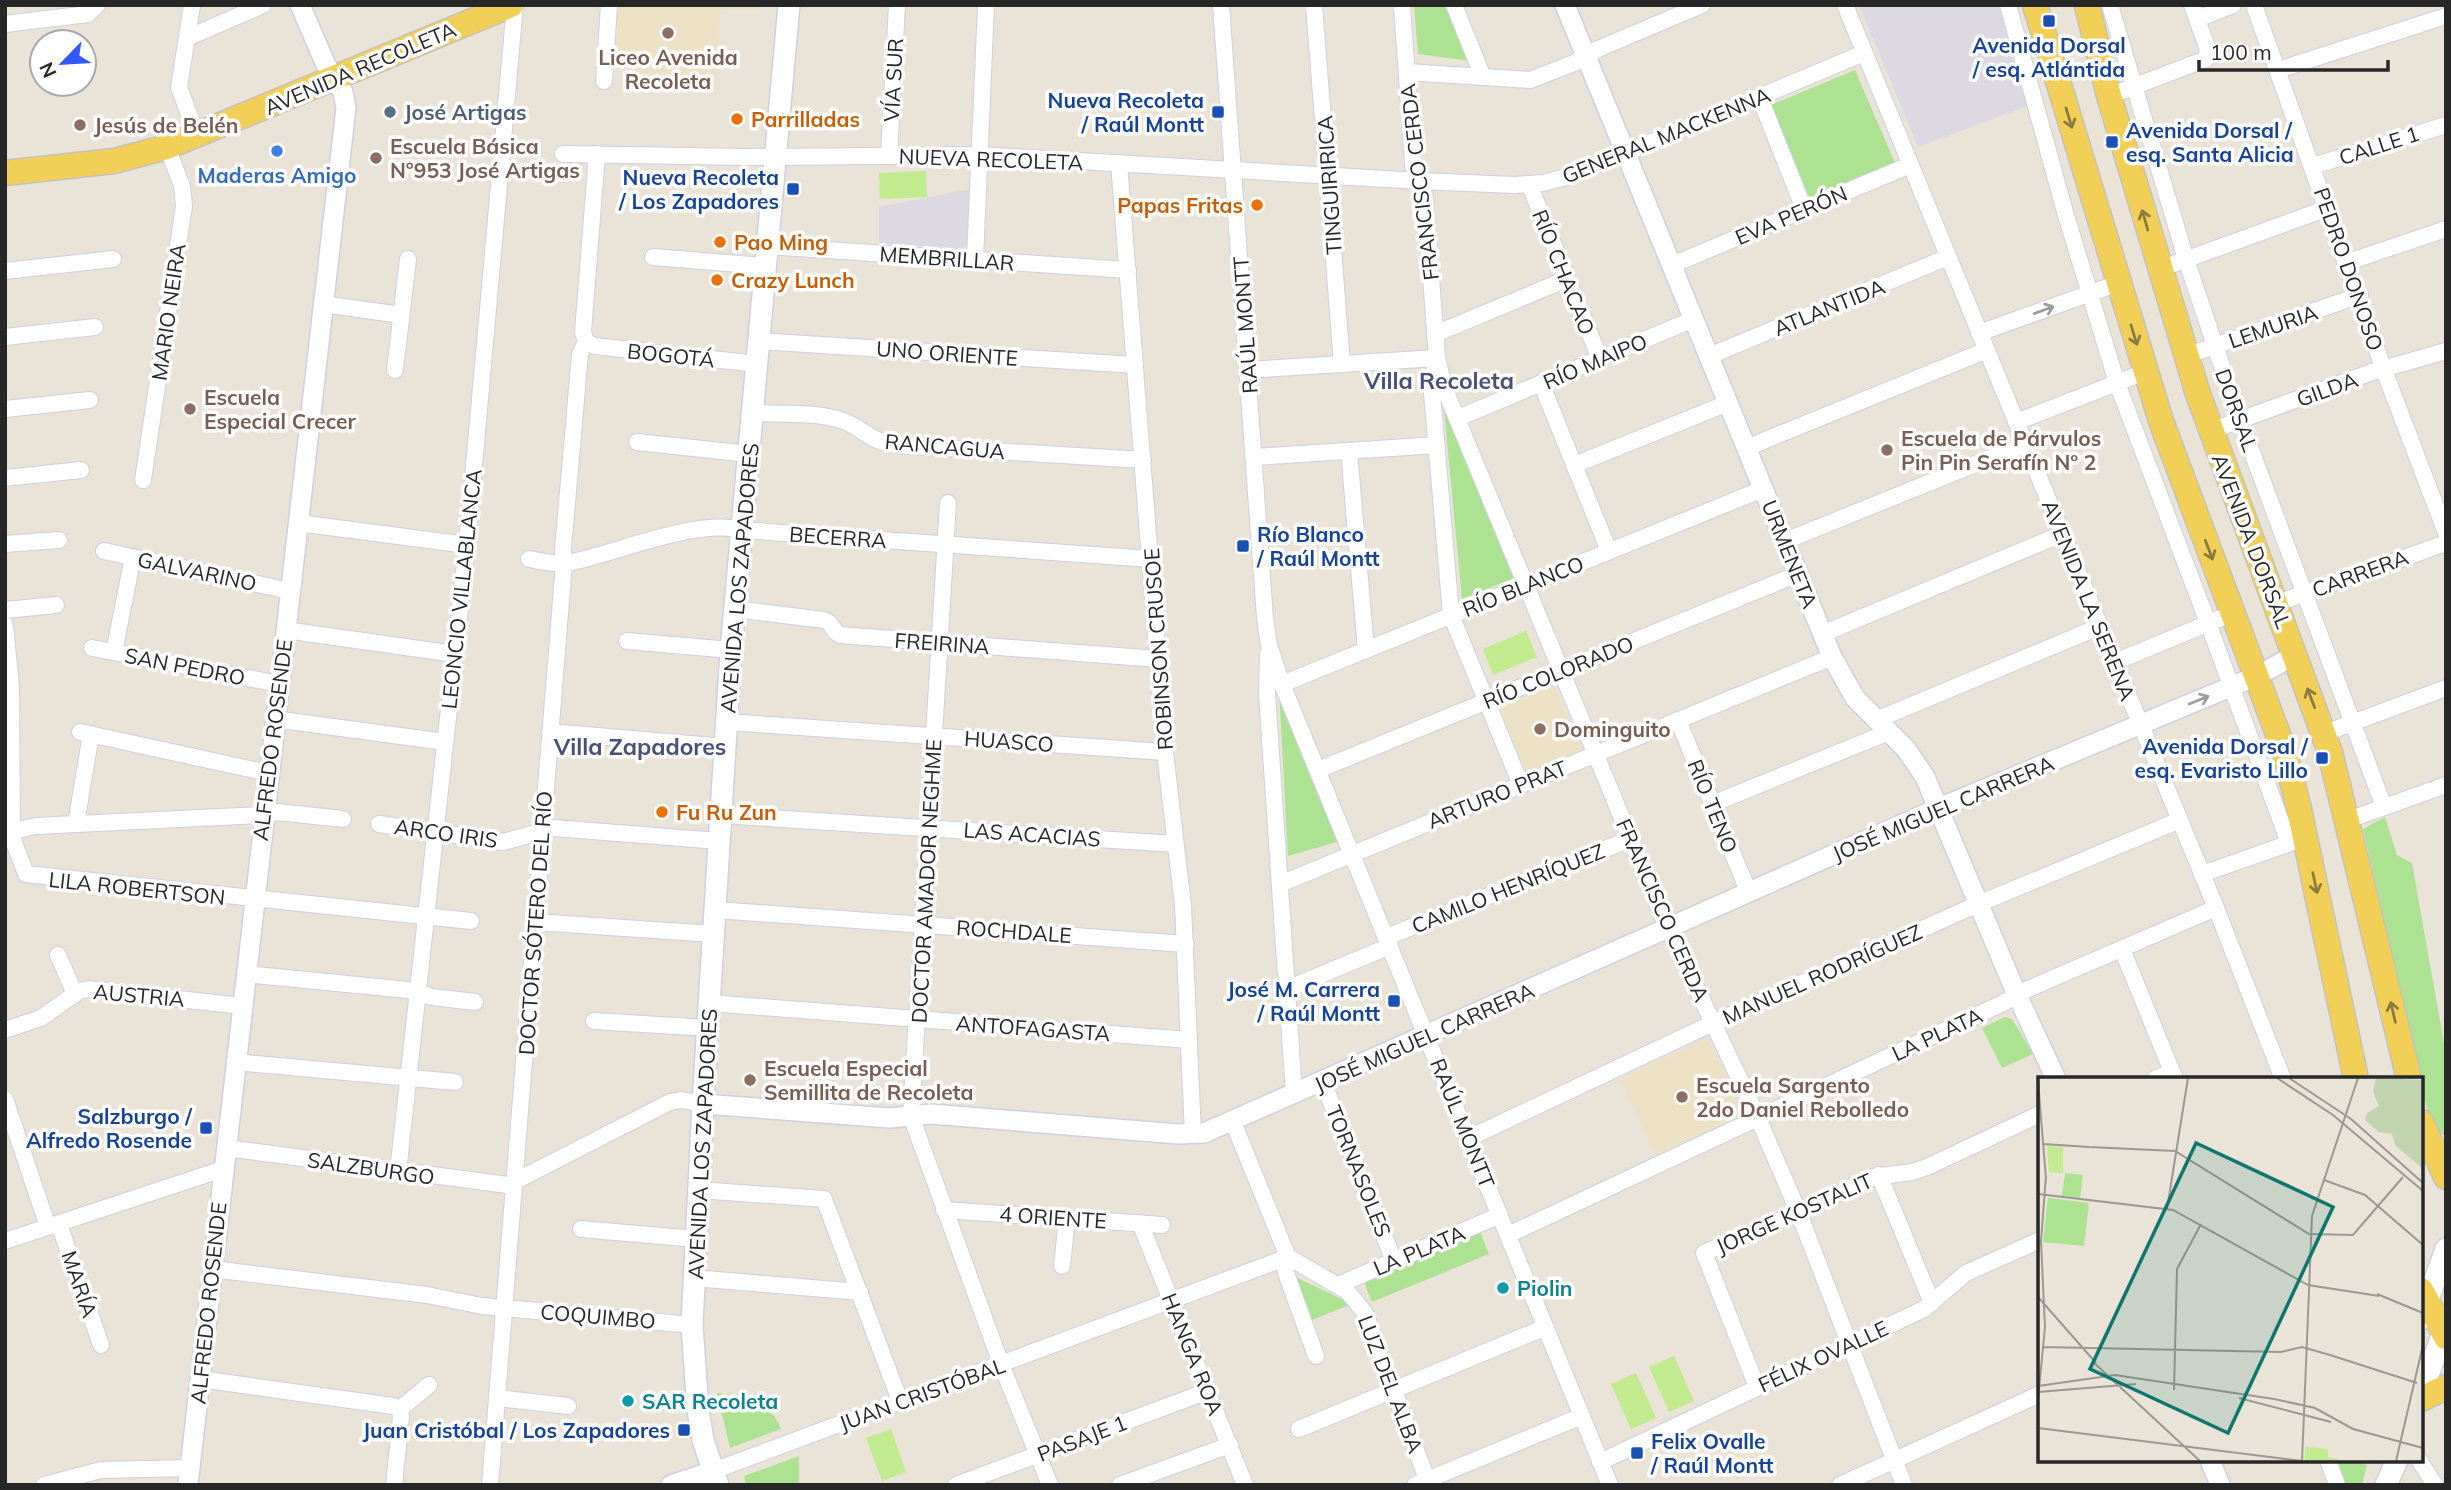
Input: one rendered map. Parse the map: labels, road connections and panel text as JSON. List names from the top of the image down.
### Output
{
  "streets": {
    "main road": ["AVENIDA RECOLETA", "AVENIDA DORSAL", "AVENIDA LOS ZAPADORES"],
    "street": [
      "VÍA SUR",
      "GENERAL MACKENNA",
      "CALLE 1",
      "NUEVA RECOLETA",
      "FRANCISCO CERDA",
      "TINGUIRIRICA",
      "EVA PERÓN",
      "MEMBRILLAR",
      "PEDRO DONOSO",
      "RÍO CHACAO",
      "ATLANTIDA",
      "MARIO NEIRA",
      "RAÚL MONTT",
      "LEMURIA",
      "UNO ORIENTE",
      "BOGOTÁ",
      "RÍO MAIPO",
      "GILDA",
      "DORSAL",
      "RANCAGUA",
      "BECERRA",
      "URMENETA",
      "GALVARINO",
      "CARRERA",
      "RÍO BLANCO",
      "LEONCIO VILLABLANCA",
      "AVENIDA LA SERENA",
      "FREIRINA",
      "ROBINSON CRUSOE",
      "SAN PEDRO",
      "RÍO COLORADO",
      "ALFREDO ROSENDE",
      "HUASCO",
      "ARTURO PRAT",
      "RÍO TENO",
      "JOSÉ MIGUEL CARRERA",
      "ARCO IRIS",
      "LAS ACACIAS",
      "DOCTOR AMADOR NEGHME",
      "LILA ROBERTSON",
      "CAMILO HENRÍQUEZ",
      "DOCTOR SÓTERO DEL RÍO",
      "ROCHDALE",
      "MANUEL RODRÍGUEZ",
      "AUSTRIA",
      "ANTOFAGASTA",
      "LA PLATA",
      "SALZBURGO",
      "TORNASOLES",
      "JORGE KOSTALIT",
      "4 ORIENTE",
      "MARÍA",
      "COQUIMBO",
      "HANGA ROA",
      "FÉLIX OVALLE",
      "LUZ DEL ALBA",
      "JUAN CRISTÓBAL",
      "PASAJE 1"
    ]
  },
  "crossings": [
    ["AVENIDA RECOLETA", "MARIO NEIRA"],
    ["AVENIDA RECOLETA", "LEONCIO VILLABLANCA"],
    ["AVENIDA RECOLETA", "ALFREDO ROSENDE"],
    ["VÍA SUR", "NUEVA RECOLETA"],
    ["GENERAL MACKENNA", "NUEVA RECOLETA"],
    ["GENERAL MACKENNA", "FRANCISCO CERDA"],
    ["GENERAL MACKENNA", "RÍO CHACAO"],
    ["GENERAL MACKENNA", "URMENETA"],
    ["GENERAL MACKENNA", "AVENIDA LA SERENA"],
    ["CALLE 1", "PEDRO DONOSO"],
    ["NUEVA RECOLETA", "FRANCISCO CERDA"],
    ["NUEVA RECOLETA", "TINGUIRIRICA"],
    ["NUEVA RECOLETA", "RAÚL MONTT"],
    ["NUEVA RECOLETA", "AVENIDA LOS ZAPADORES"],
    ["NUEVA RECOLETA", "ROBINSON CRUSOE"],
    ["NUEVA RECOLETA", "DOCTOR SÓTERO DEL RÍO"],
    ["FRANCISCO CERDA", "RÍO MAIPO"],
    ["FRANCISCO CERDA", "RÍO BLANCO"],
    ["FRANCISCO CERDA", "RÍO COLORADO"],
    ["FRANCISCO CERDA", "ARTURO PRAT"],
    ["FRANCISCO CERDA", "JOSÉ MIGUEL CARRERA"],
    ["FRANCISCO CERDA", "CAMILO HENRÍQUEZ"],
    ["FRANCISCO CERDA", "MANUEL RODRÍGUEZ"],
    ["FRANCISCO CERDA", "LA PLATA"],
    ["FRANCISCO CERDA", "JORGE KOSTALIT"],
    ["FRANCISCO CERDA", "FÉLIX OVALLE"],
    ["EVA PERÓN", "URMENETA"],
    ["EVA PERÓN", "AVENIDA LA SERENA"],
    ["MEMBRILLAR", "AVENIDA LOS ZAPADORES"],
    ["MEMBRILLAR", "ROBINSON CRUSOE"],
    ["PEDRO DONOSO", "LEMURIA"],
    ["PEDRO DONOSO", "GILDA"],
    ["RÍO CHACAO", "RÍO MAIPO"],
    ["ATLANTIDA", "URMENETA"],
    ["ATLANTIDA", "AVENIDA LA SERENA"],
    ["RAÚL MONTT", "RÍO BLANCO"],
    ["RAÚL MONTT", "RÍO COLORADO"],
    ["RAÚL MONTT", "ARTURO PRAT"],
    ["RAÚL MONTT", "JOSÉ MIGUEL CARRERA"],
    ["RAÚL MONTT", "CAMILO HENRÍQUEZ"],
    ["RAÚL MONTT", "MANUEL RODRÍGUEZ"],
    ["RAÚL MONTT", "LA PLATA"],
    ["RAÚL MONTT", "FÉLIX OVALLE"],
    ["LEMURIA", "DORSAL"],
    ["LEMURIA", "AVENIDA DORSAL"],
    ["UNO ORIENTE", "AVENIDA LOS ZAPADORES"],
    ["UNO ORIENTE", "ROBINSON CRUSOE"],
    ["BOGOTÁ", "AVENIDA LOS ZAPADORES"],
    ["BOGOTÁ", "DOCTOR SÓTERO DEL RÍO"],
    ["RÍO MAIPO", "URMENETA"],
    ["GILDA", "DORSAL"],
    ["GILDA", "AVENIDA DORSAL"],
    ["DORSAL", "AVENIDA DORSAL"],
    ["DORSAL", "CARRERA"],
    ["RANCAGUA", "AVENIDA LOS ZAPADORES"],
    ["RANCAGUA", "ROBINSON CRUSOE"],
    ["BECERRA", "AVENIDA LOS ZAPADORES"],
    ["BECERRA", "ROBINSON CRUSOE"],
    ["BECERRA", "DOCTOR AMADOR NEGHME"],
    ["BECERRA", "DOCTOR SÓTERO DEL RÍO"],
    ["AVENIDA DORSAL", "CARRERA"],
    ["AVENIDA DORSAL", "JOSÉ MIGUEL CARRERA"],
    ["URMENETA", "RÍO BLANCO"],
    ["URMENETA", "RÍO COLORADO"],
    ["URMENETA", "ARTURO PRAT"],
    ["URMENETA", "JOSÉ MIGUEL CARRERA"],
    ["URMENETA", "MANUEL RODRÍGUEZ"],
    ["URMENETA", "LA PLATA"],
    ["GALVARINO", "ALFREDO ROSENDE"],
    ["AVENIDA LOS ZAPADORES", "FREIRINA"],
    ["AVENIDA LOS ZAPADORES", "HUASCO"],
    ["AVENIDA LOS ZAPADORES", "JOSÉ MIGUEL CARRERA"],
    ["AVENIDA LOS ZAPADORES", "ARCO IRIS"],
    ["AVENIDA LOS ZAPADORES", "LAS ACACIAS"],
    ["AVENIDA LOS ZAPADORES", "ROCHDALE"],
    ["AVENIDA LOS ZAPADORES", "ANTOFAGASTA"],
    ["AVENIDA LOS ZAPADORES", "COQUIMBO"],
    ["AVENIDA LOS ZAPADORES", "JUAN CRISTÓBAL"],
    ["LEONCIO VILLABLANCA", "ARCO IRIS"],
    ["LEONCIO VILLABLANCA", "SALZBURGO"],
    ["AVENIDA LA SERENA", "JOSÉ MIGUEL CARRERA"],
    ["AVENIDA LA SERENA", "MANUEL RODRÍGUEZ"],
    ["AVENIDA LA SERENA", "LA PLATA"],
    ["FREIRINA", "ROBINSON CRUSOE"],
    ["FREIRINA", "DOCTOR AMADOR NEGHME"],
    ["ROBINSON CRUSOE", "HUASCO"],
    ["ROBINSON CRUSOE", "JOSÉ MIGUEL CARRERA"],
    ["ROBINSON CRUSOE", "LAS ACACIAS"],
    ["ROBINSON CRUSOE", "ROCHDALE"],
    ["ROBINSON CRUSOE", "ANTOFAGASTA"],
    ["SAN PEDRO", "ALFREDO ROSENDE"],
    ["ALFREDO ROSENDE", "LILA ROBERTSON"],
    ["ALFREDO ROSENDE", "AUSTRIA"],
    ["ALFREDO ROSENDE", "SALZBURGO"],
    ["ALFREDO ROSENDE", "COQUIMBO"],
    ["HUASCO", "DOCTOR AMADOR NEGHME"],
    ["ARTURO PRAT", "RÍO TENO"],
    ["RÍO TENO", "JOSÉ MIGUEL CARRERA"],
    ["JOSÉ MIGUEL CARRERA", "DOCTOR AMADOR NEGHME"],
    ["JOSÉ MIGUEL CARRERA", "DOCTOR SÓTERO DEL RÍO"],
    ["JOSÉ MIGUEL CARRERA", "SALZBURGO"],
    ["JOSÉ MIGUEL CARRERA", "TORNASOLES"],
    ["ARCO IRIS", "DOCTOR SÓTERO DEL RÍO"],
    ["LAS ACACIAS", "DOCTOR AMADOR NEGHME"],
    ["DOCTOR AMADOR NEGHME", "ROCHDALE"],
    ["DOCTOR AMADOR NEGHME", "ANTOFAGASTA"],
    ["DOCTOR AMADOR NEGHME", "4 ORIENTE"],
    ["DOCTOR AMADOR NEGHME", "JUAN CRISTÓBAL"],
    ["DOCTOR AMADOR NEGHME", "PASAJE 1"],
    ["DOCTOR SÓTERO DEL RÍO", "SALZBURGO"],
    ["DOCTOR SÓTERO DEL RÍO", "COQUIMBO"],
    ["LA PLATA", "TORNASOLES"],
    ["LA PLATA", "LUZ DEL ALBA"],
    ["JORGE KOSTALIT", "FÉLIX OVALLE"],
    ["4 ORIENTE", "HANGA ROA"],
    ["HANGA ROA", "JUAN CRISTÓBAL"],
    ["HANGA ROA", "PASAJE 1"]
  ],
  "districts": ["Villa Recoleta", "Villa Zapadores"],
  "places": {
    "transit": [
      "Avenida Dorsal / esq. Atlántida",
      "Nueva Recoleta / Raúl Montt",
      "Avenida Dorsal / esq. Santa Alicia",
      "Nueva Recoleta / Los Zapadores",
      "Río Blanco / Raúl Montt",
      "Avenida Dorsal / esq. Evaristo Lillo",
      "José M. Carrera / Raúl Montt",
      "Salzburgo / Alfredo Rosende",
      "Juan Cristóbal / Los Zapadores",
      "Felix Ovalle / Raúl Montt"
    ],
    "other": [
      "Liceo Avenida Recoleta",
      "José Artigas",
      "Parrilladas",
      "Jesús de Belén",
      "Maderas Amigo",
      "Escuela Básica N°953 José Artigas",
      "Papas Fritas",
      "Pao Ming",
      "Crazy Lunch",
      "Escuela Especial Crecer",
      "Escuela de Párvulos Pin Pin Serafín Nº 2",
      "Dominguito",
      "Fu Ru Zun",
      "Escuela Especial Semillita de Recoleta",
      "Escuela Sargento 2do Daniel Rebolledo",
      "Piolin",
      "SAR Recoleta"
    ]
  },
  "scale_bar": "100 m",
  "north": "bottom left"
}
